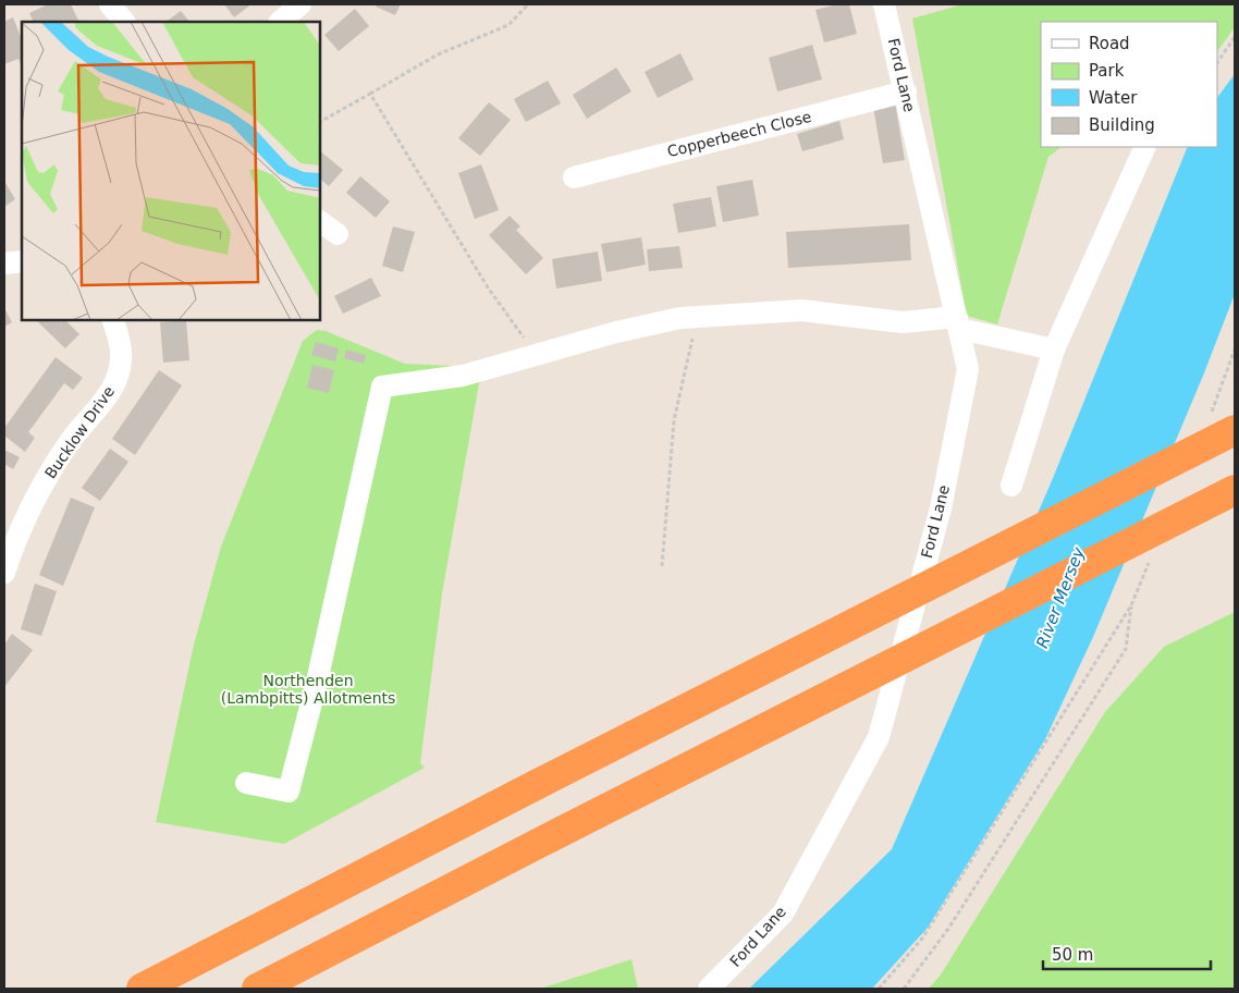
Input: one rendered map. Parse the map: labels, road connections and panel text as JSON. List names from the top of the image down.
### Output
{
  "streets": {
    "street": ["Ford Lane", "Copperbeech Close", "Bucklow Drive"]
  },
  "crossings": [
    ["Ford Lane", "Copperbeech Close"]
  ],
  "water": ["River Mersey"],
  "parks": ["Northenden (Lambpitts) Allotments"],
  "legend": [
    "Road",
    "Park",
    "Water",
    "Building"
  ],
  "scale_bar": "50 m"
}
